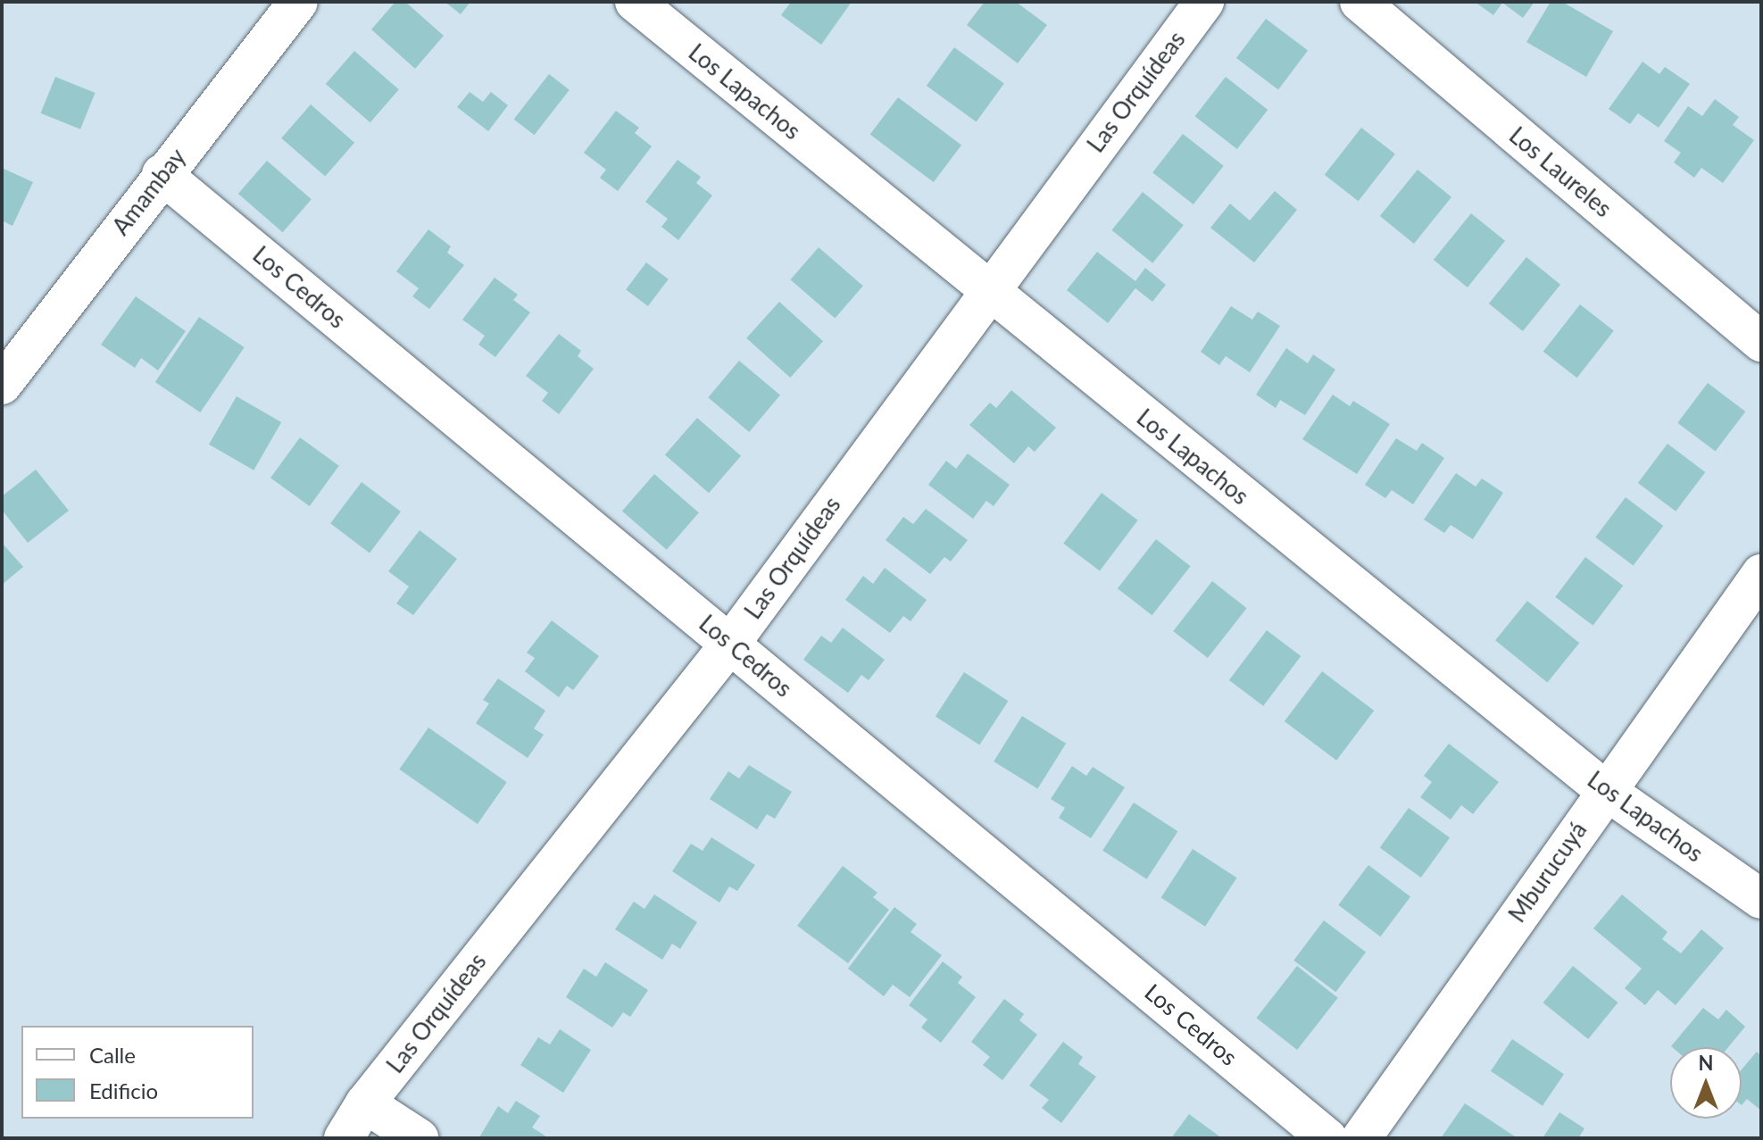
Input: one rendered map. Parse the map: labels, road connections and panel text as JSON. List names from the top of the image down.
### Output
{
  "streets": {
    "street": [
      "Los Lapachos",
      "Las Orquídeas",
      "Los Laureles",
      "Amambay",
      "Los Cedros",
      "Mburucuyá"
    ]
  },
  "crossings": [
    ["Los Lapachos", "Las Orquídeas"],
    ["Los Lapachos", "Mburucuyá"],
    ["Las Orquídeas", "Los Cedros"],
    ["Amambay", "Los Cedros"]
  ],
  "legend": ["Calle", "Edificio"],
  "north": "top"
}
